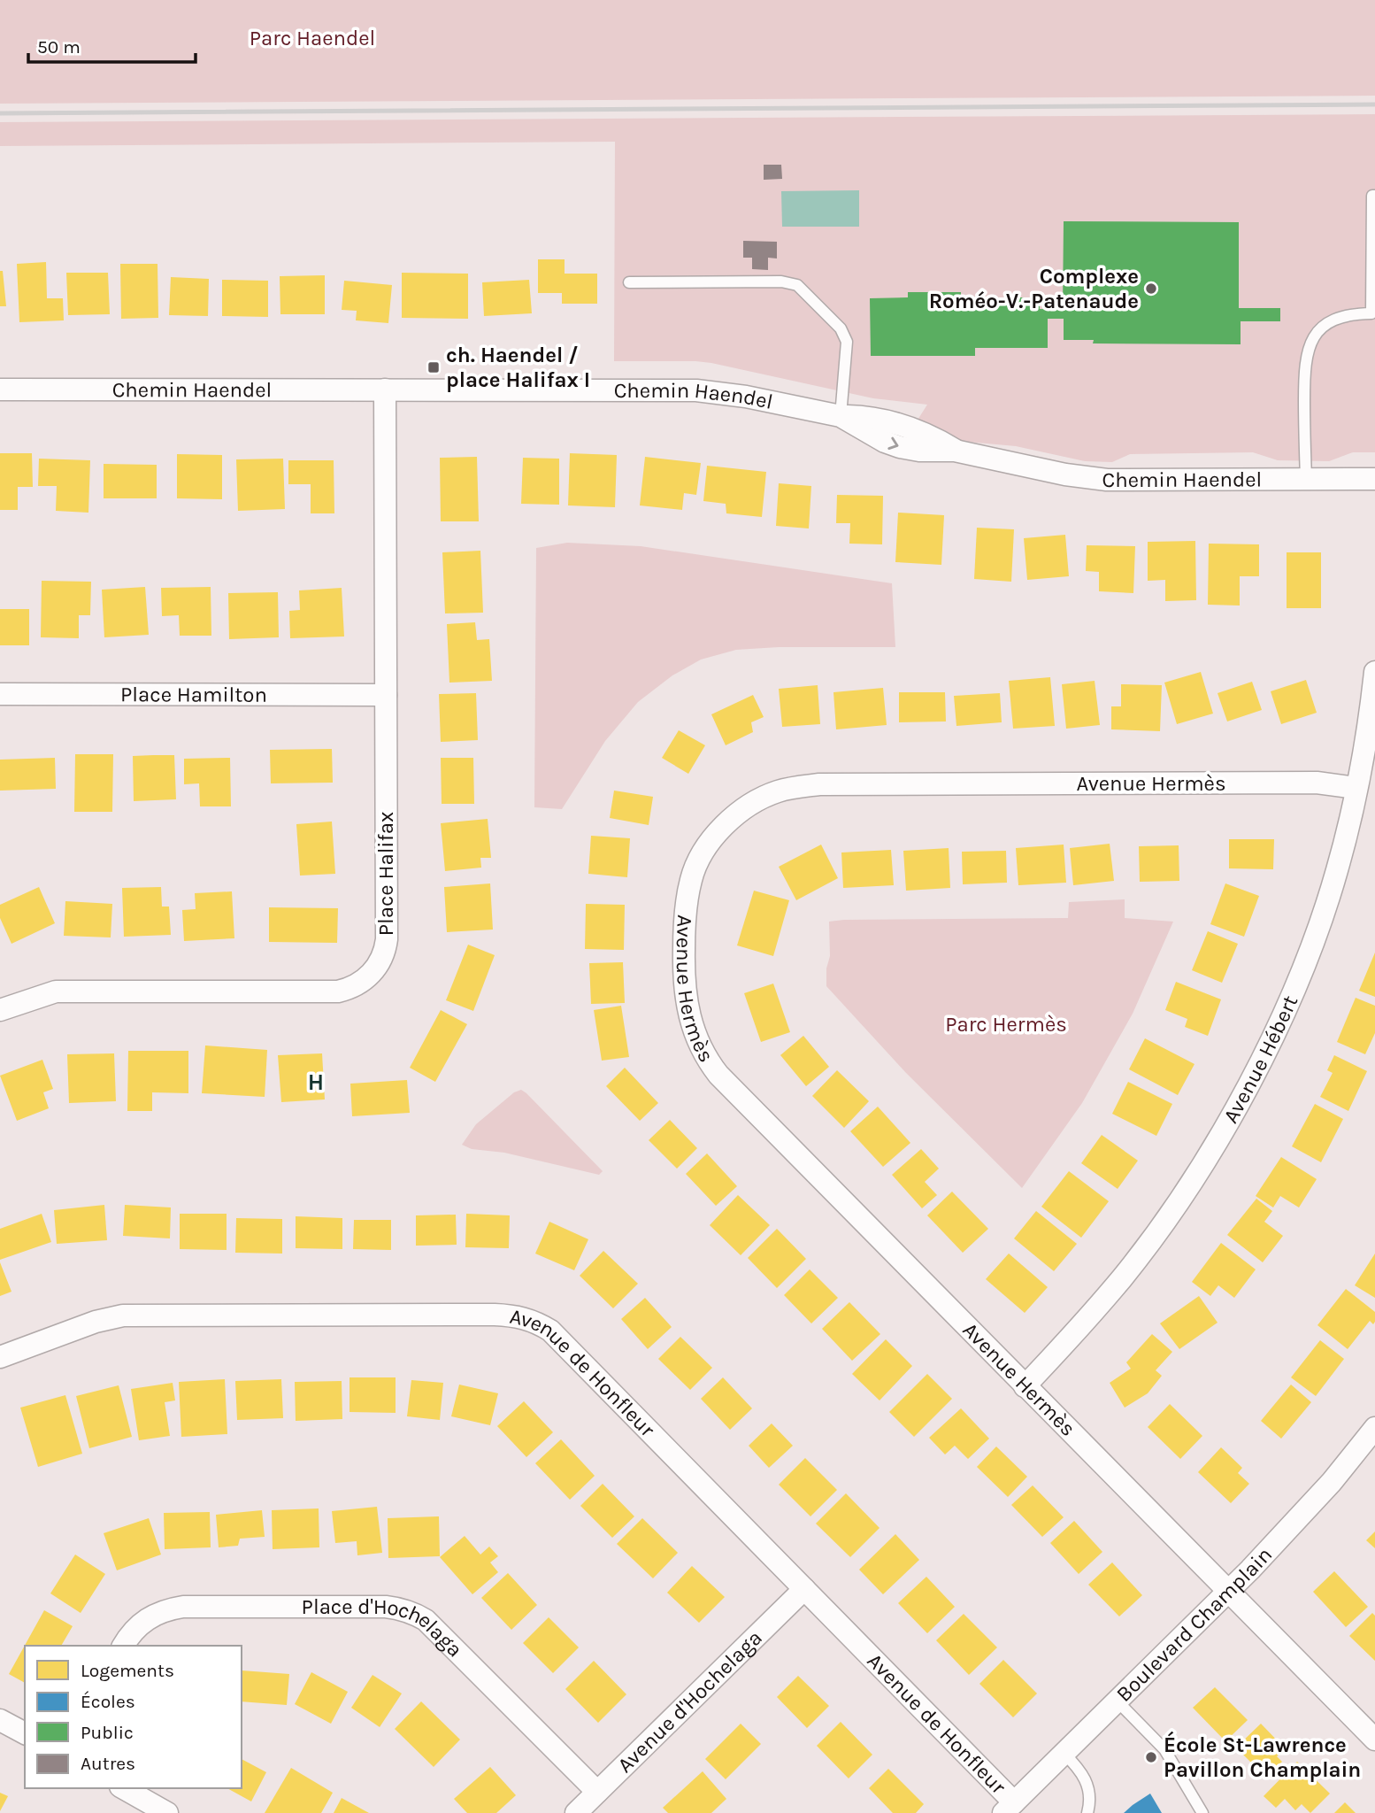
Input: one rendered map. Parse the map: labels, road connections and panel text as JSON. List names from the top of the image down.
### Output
{
  "streets": {
    "street": [
      "Chemin Haendel",
      "Place Hamilton",
      "Avenue Hermès",
      "Place Halifax",
      "Avenue Hébert",
      "Avenue de Honfleur",
      "Boulevard Champlain",
      "Place d'Hochelaga",
      "Avenue d'Hochelaga"
    ]
  },
  "crossings": [
    ["Chemin Haendel", "Place Halifax"],
    ["Place Hamilton", "Place Halifax"],
    ["Avenue Hermès", "Avenue Hébert"],
    ["Avenue Hermès", "Boulevard Champlain"],
    ["Avenue de Honfleur", "Boulevard Champlain"],
    ["Avenue de Honfleur", "Avenue d'Hochelaga"],
    ["Place d'Hochelaga", "Avenue d'Hochelaga"]
  ],
  "districts": ["H"],
  "parks": ["Parc Haendel", "Parc Hermès"],
  "places": {
    "other": ["Complexe Roméo-V.-Patenaude", "École St-Lawrence Pavillon Champlain"],
    "transit": ["ch. Haendel / place Halifax I"]
  },
  "legend": [
    "Logements",
    "Écoles",
    "Public",
    "Autres"
  ],
  "scale_bar": "50 m"
}
